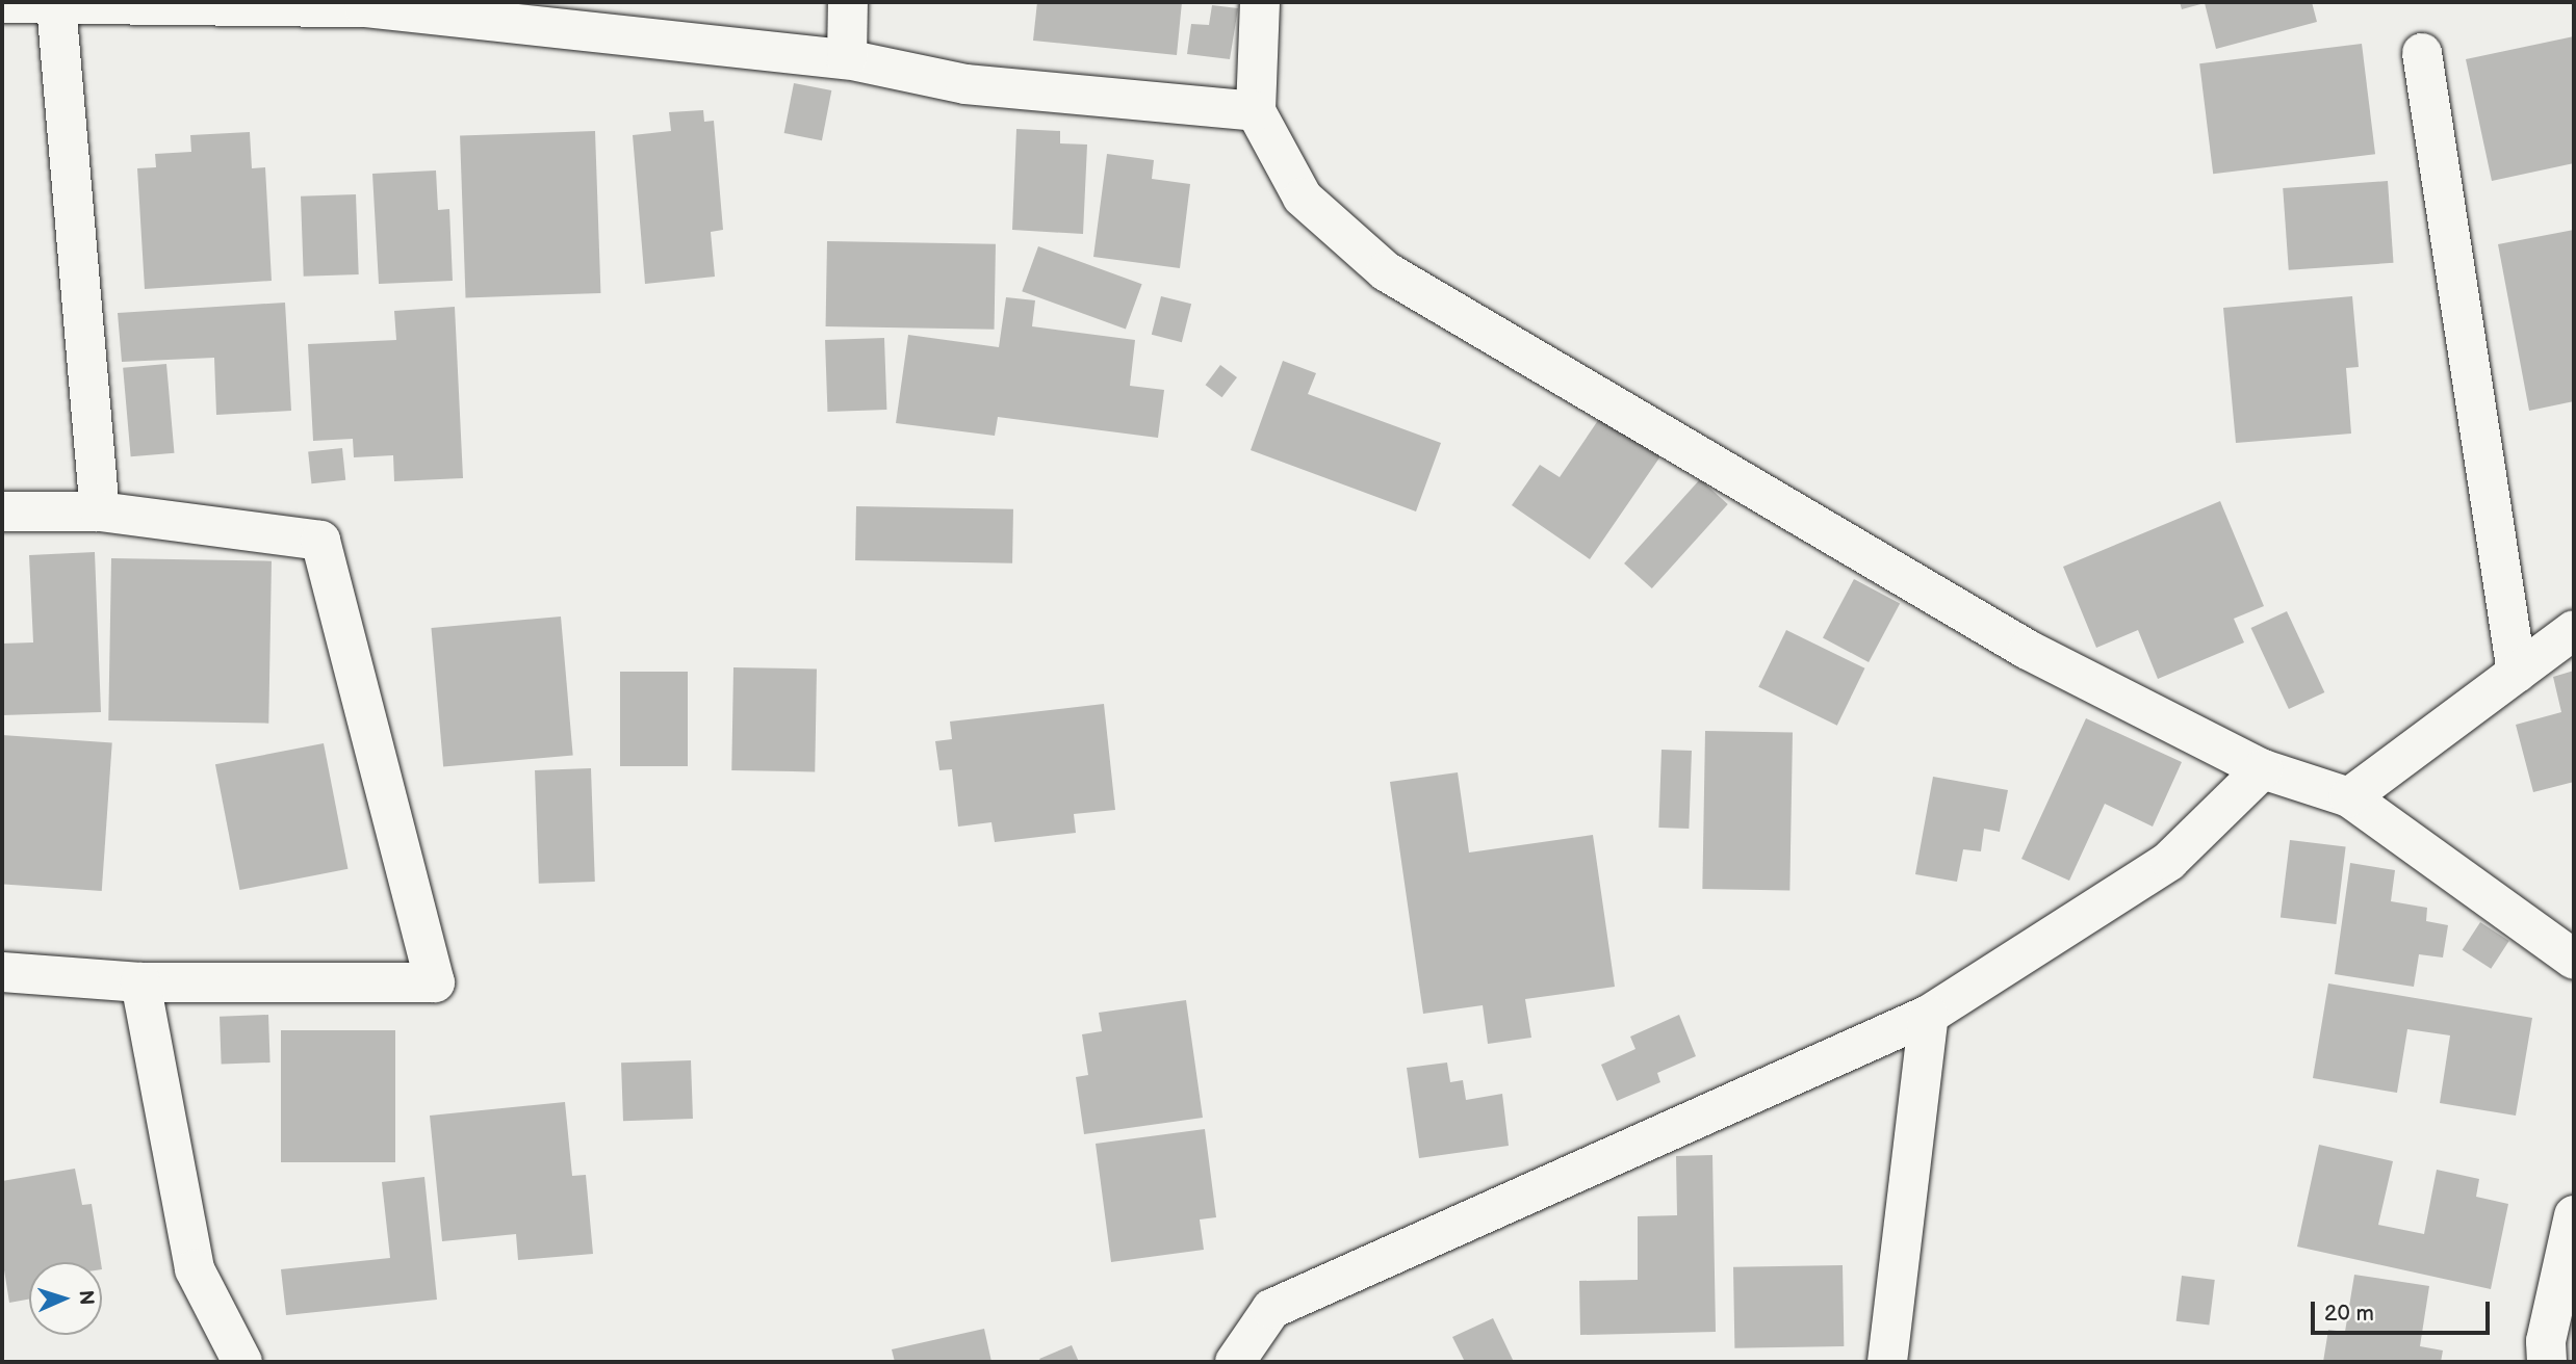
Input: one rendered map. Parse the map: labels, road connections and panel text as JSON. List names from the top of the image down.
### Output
{
  "scale_bar": "20 m",
  "north": "right"
}
